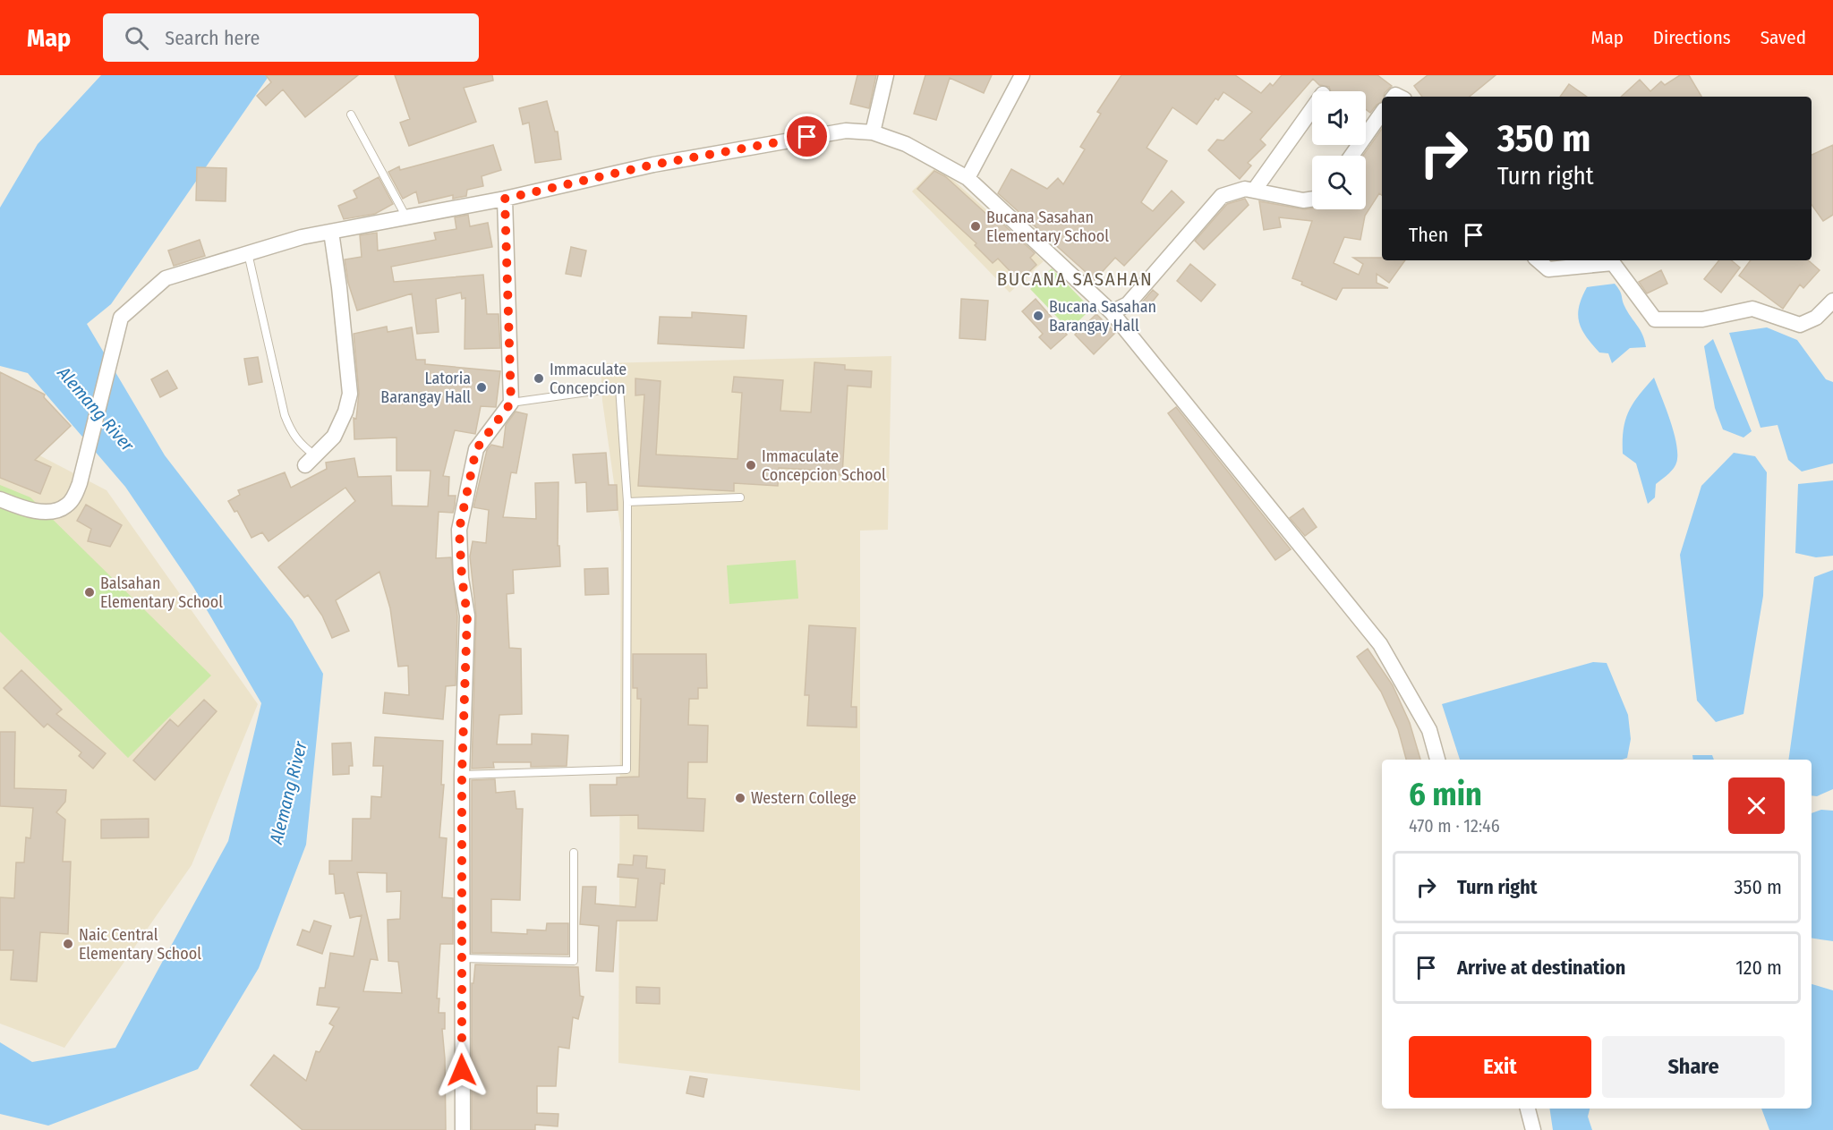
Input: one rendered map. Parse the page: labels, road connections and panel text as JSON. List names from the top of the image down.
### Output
{
  "districts": ["BUCANA SASAHAN"],
  "water": ["Alemang River"],
  "places": [
    "Bucana Sasahan Elementary School",
    "Bucana Sasahan Barangay Hall",
    "Immaculate Concepcion",
    "Latoria Barangay Hall",
    "Immaculate Concepcion School",
    "Balsahan Elementary School",
    "Western College",
    "Naic Central Elementary School"
  ],
  "page": {
    "header": "Map",
    "search": "Search here",
    "nav": ["Map", "Directions", "Saved"],
    "turn": ["350 m", "Turn right"],
    "then": "Then",
    "heading": ["6 min", "470 m · 12:46"],
    "list": [
      {
        "name": "Turn right",
        "value": "350 m"
      },
      {
        "name": "Arrive at destination",
        "value": "120 m"
      }
    ],
    "buttons": ["Exit", "Share"]
  }
}
